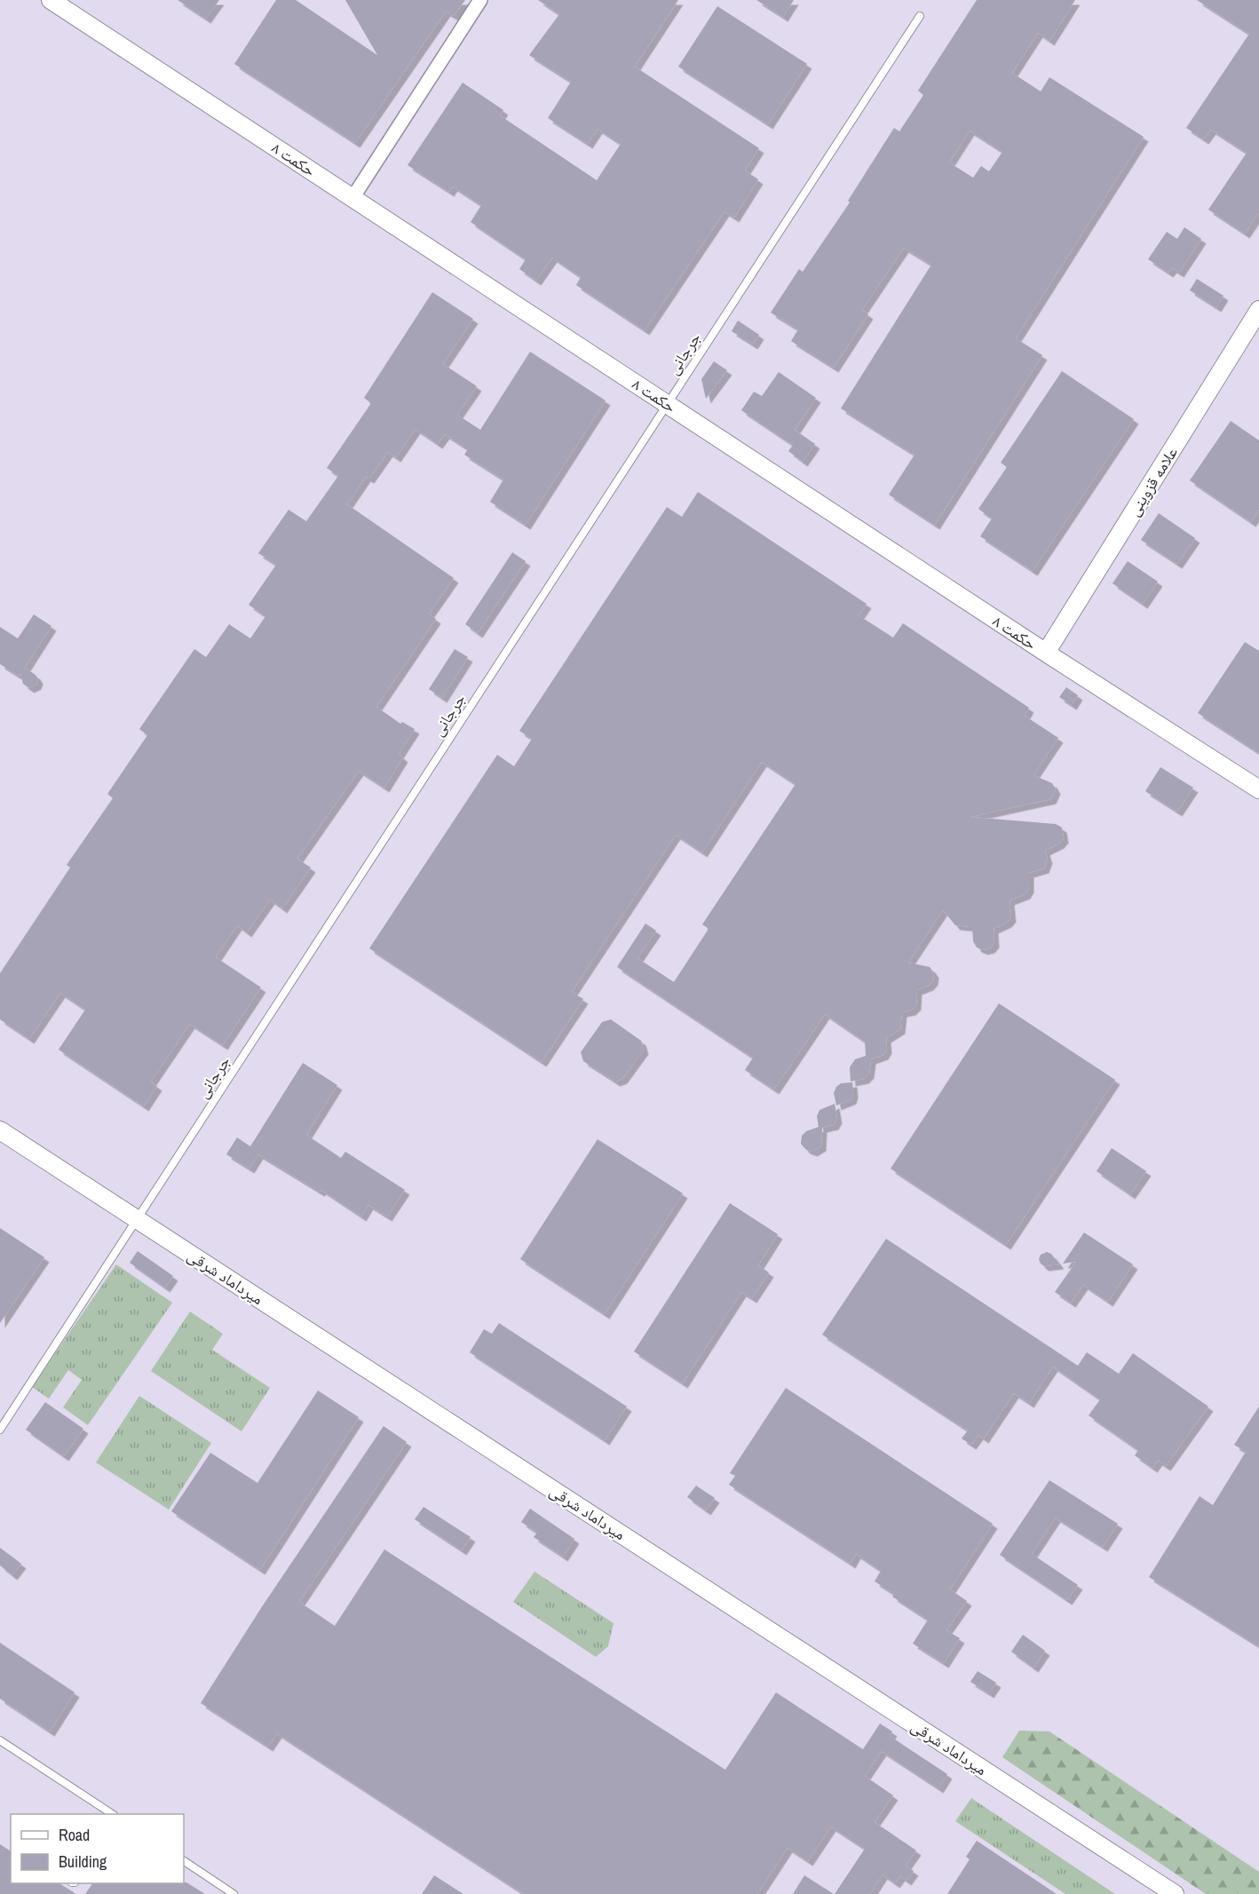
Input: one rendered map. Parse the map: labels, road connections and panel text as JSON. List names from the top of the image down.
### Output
{
  "streets": {
    "street": ["حکمت ۸", "علامه قزوینی", "میرداماد شرقی"],
    "lane": ["جرجانی"]
  },
  "crossings": [
    ["حکمت ۸", "جرجانی"],
    ["حکمت ۸", "علامه قزوینی"],
    ["جرجانی", "میرداماد شرقی"]
  ],
  "legend": ["Road", "Building"]
}
